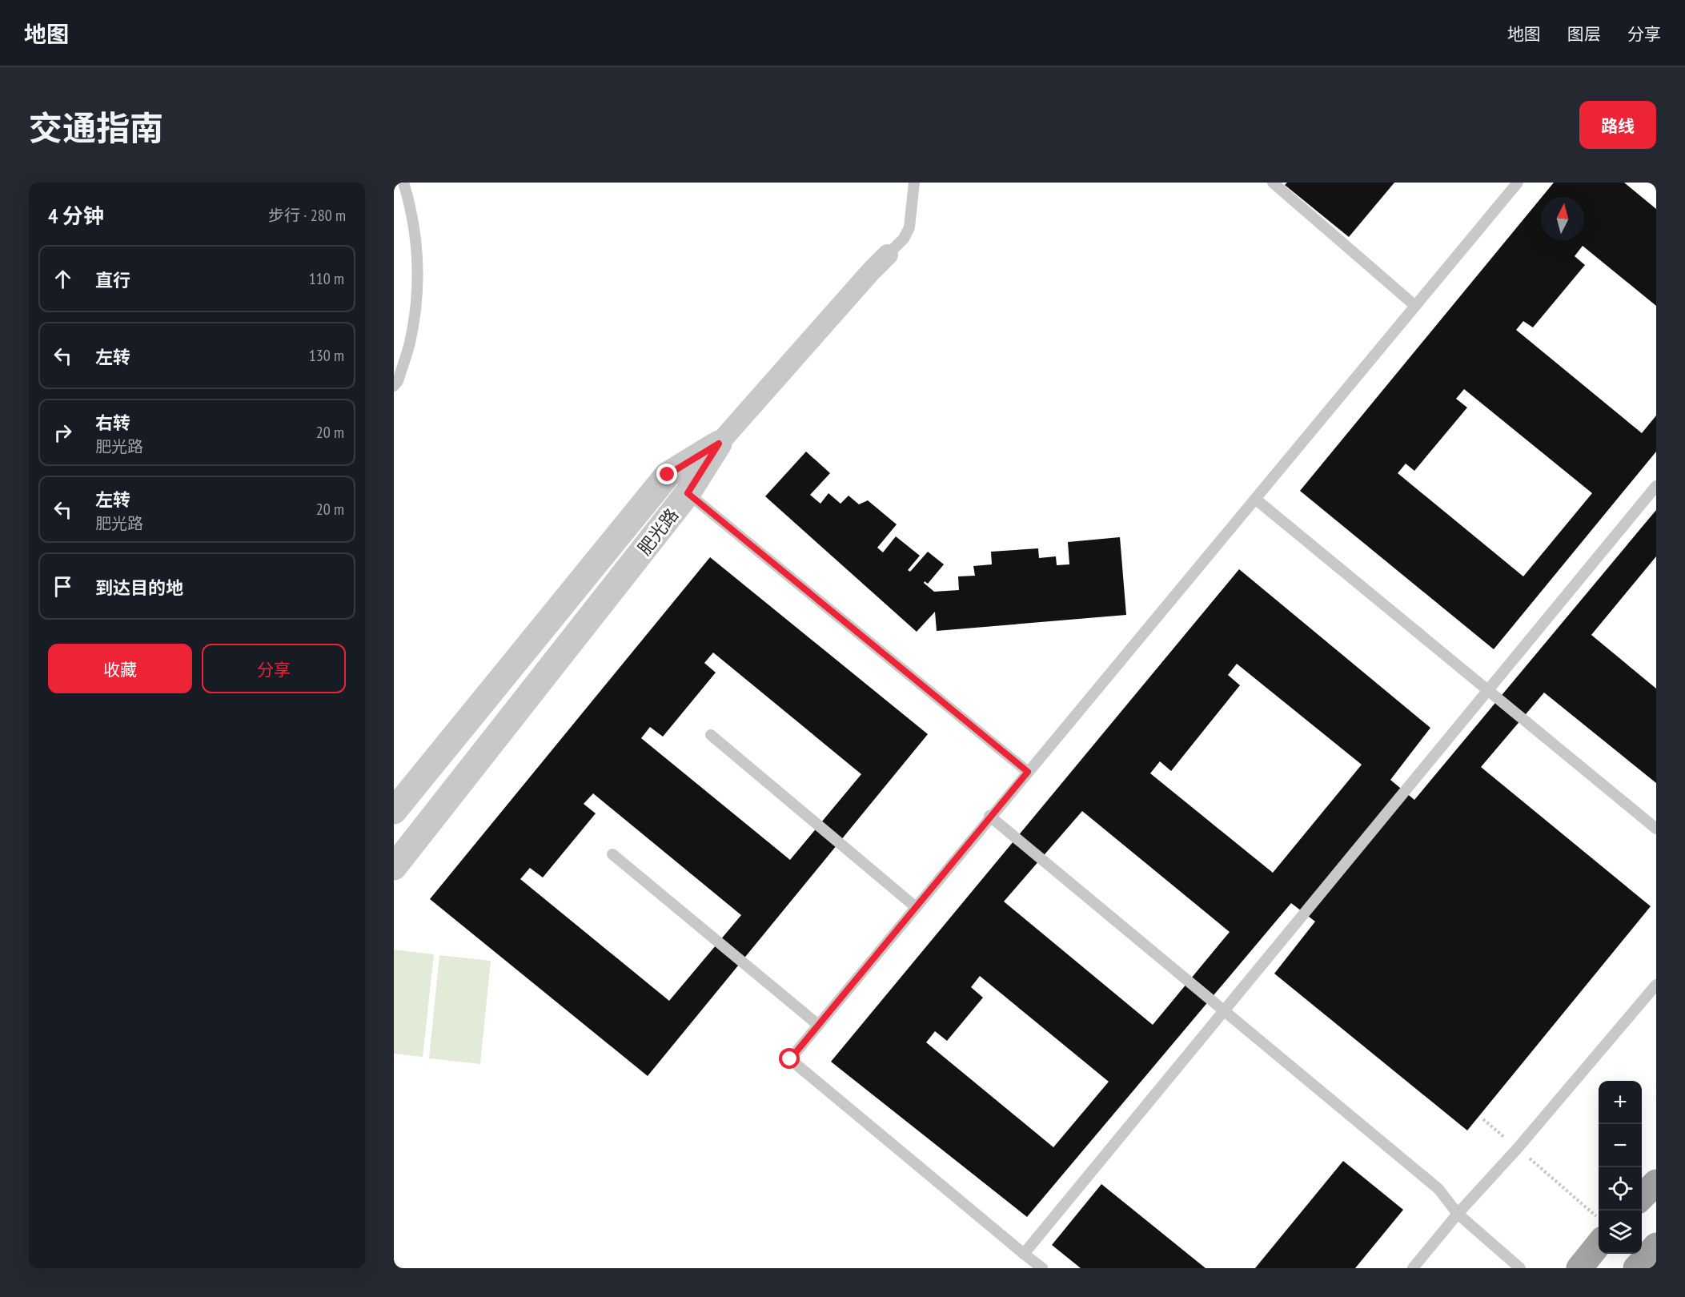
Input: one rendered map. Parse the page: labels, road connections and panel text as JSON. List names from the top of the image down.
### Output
{
  "streets": {
    "street": ["肥光路"]
  },
  "north": "top",
  "page": {
    "header": "地图",
    "nav": ["地图", "图层", "分享"],
    "title": "交通指南",
    "buttons": [
      "路线",
      ["收藏", "分享"]
    ],
    "heading": ["4 分钟", "步行 · 280 m"],
    "list": [
      ["直行", "110 m"],
      ["左转", "130 m"],
      ["右转", "肥光路", "20 m"],
      ["左转", "肥光路", "20 m"],
      "到达目的地"
    ],
    "map_buttons": ["+", "−"]
  }
}
